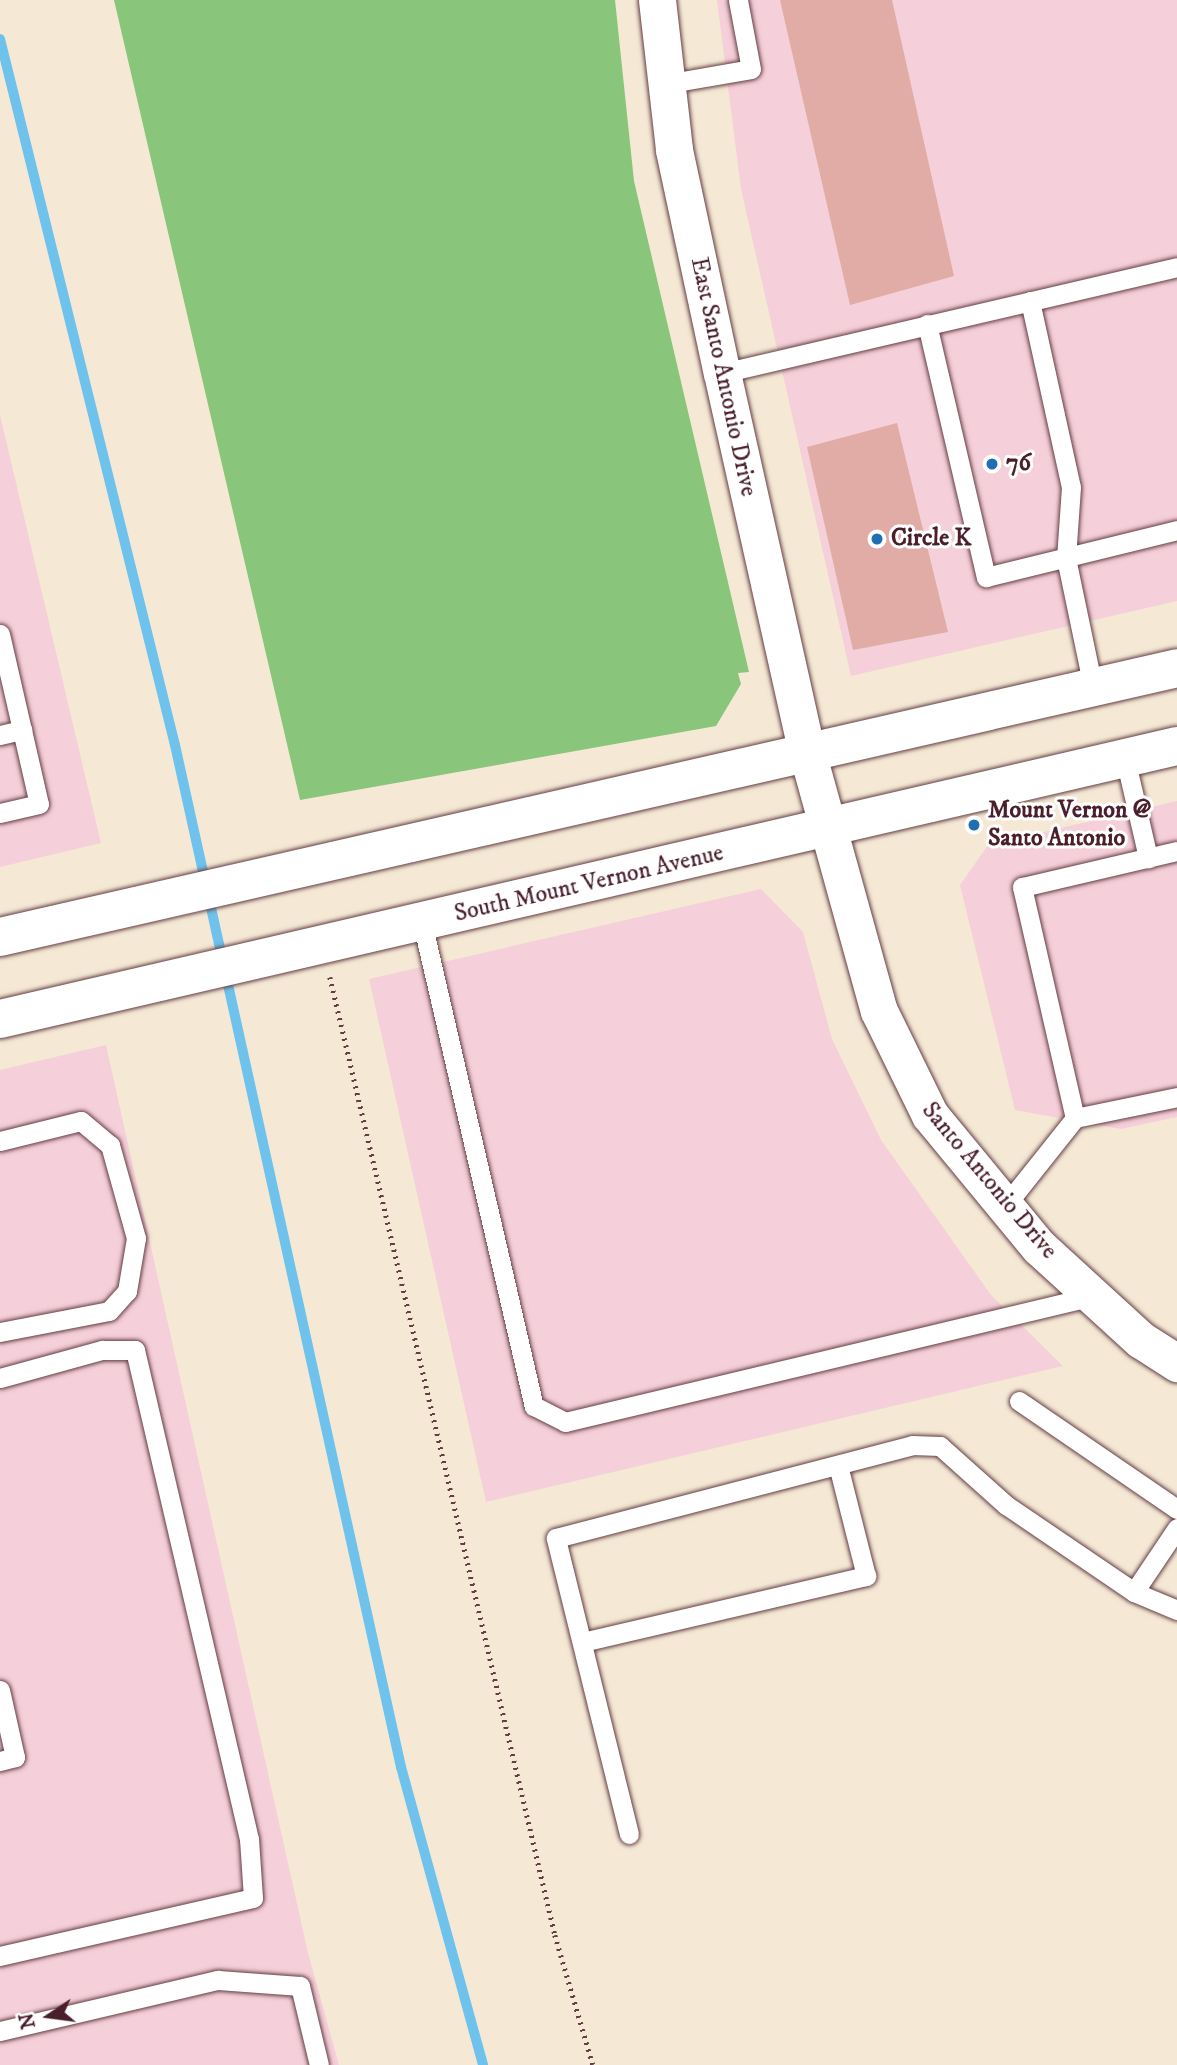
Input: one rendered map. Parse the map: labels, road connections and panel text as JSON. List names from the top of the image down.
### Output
{
  "streets": {
    "main road": ["South Mount Vernon Avenue"],
    "street": ["East Santo Antonio Drive", "Santo Antonio Drive"]
  },
  "crossings": [
    ["East Santo Antonio Drive", "Santo Antonio Drive"],
    ["South Mount Vernon Avenue", "Santo Antonio Drive"]
  ],
  "places": ["76", "Circle K", "Mount Vernon @ Santo Antonio"],
  "north": "left"
}
